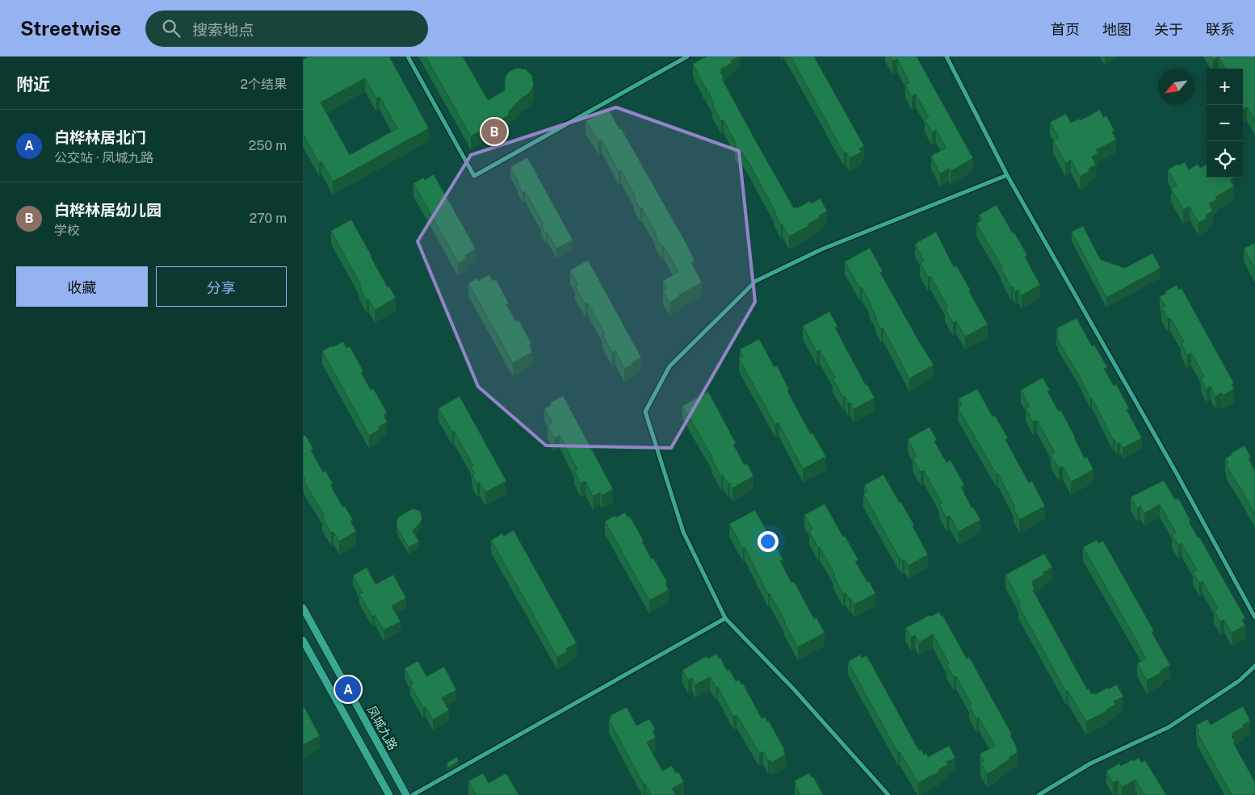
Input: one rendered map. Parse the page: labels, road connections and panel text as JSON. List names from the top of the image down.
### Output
{
  "streets": {
    "street": ["凤城九路"]
  },
  "north": "bottom left",
  "page": {
    "header": "Streetwise",
    "search": "搜索地点",
    "nav": [
      "首页",
      "地图",
      "关于",
      "联系"
    ],
    "heading": ["附近", "2个结果"],
    "map_buttons": ["+", "−"],
    "list": [
      {
        "mark": "A",
        "name": "白桦林居北门",
        "note": "公交站 · 凤城九路",
        "value": "250 m"
      },
      {
        "mark": "B",
        "name": "白桦林居幼儿园",
        "note": "学校",
        "value": "270 m"
      }
    ],
    "pins": ["B", "A"],
    "buttons": ["收藏", "分享"]
  }
}
